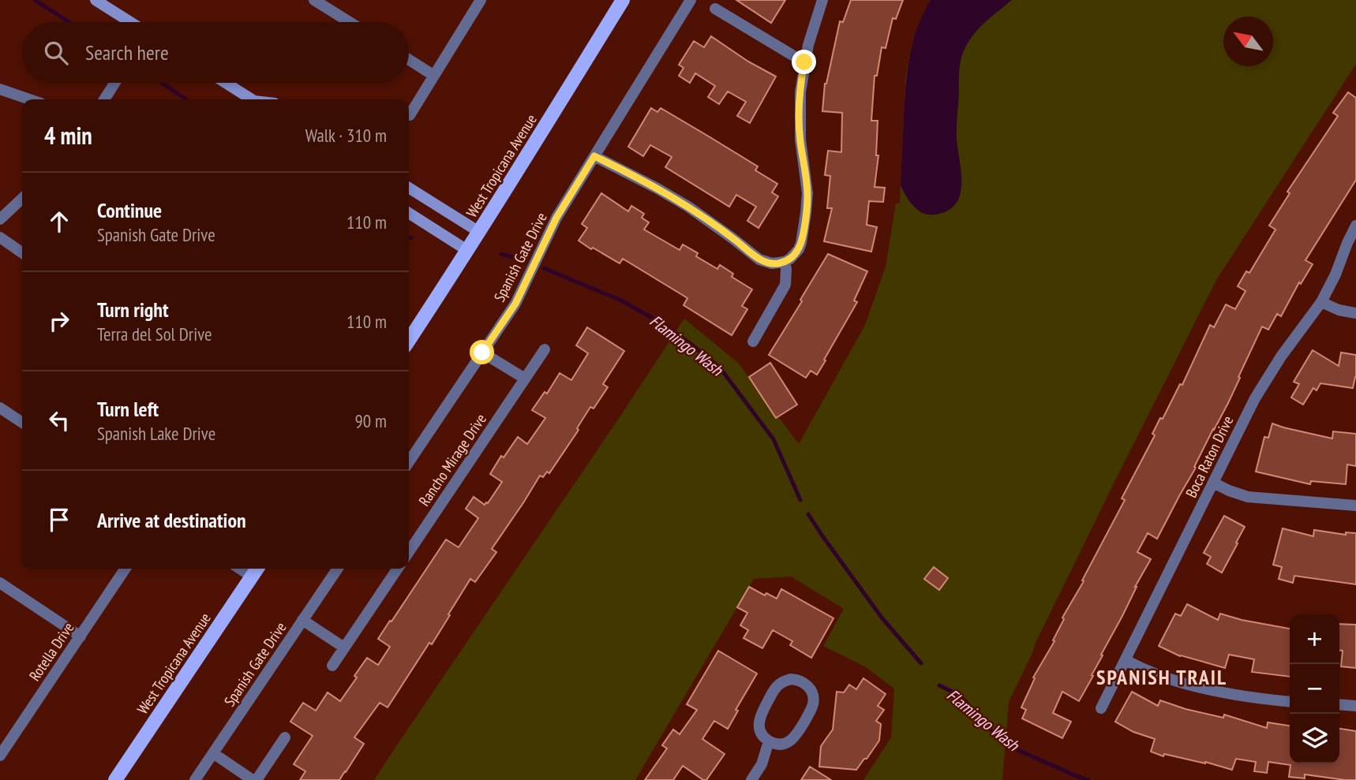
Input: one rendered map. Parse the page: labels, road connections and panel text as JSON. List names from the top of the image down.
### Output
{
  "streets": {
    "main road": ["West Tropicana Avenue"],
    "street": [
      "Spanish Gate Drive",
      "Boca Raton Drive",
      "Rancho Mirage Drive",
      "Rotella Drive"
    ]
  },
  "districts": ["SPANISH TRAIL"],
  "water": ["Flamingo Wash"],
  "north": "top left",
  "page": {
    "search": "Search here",
    "heading": ["4 min", "Walk · 310 m"],
    "list": [
      ["Continue", "Spanish Gate Drive", "110 m"],
      ["Turn right", "Terra del Sol Drive", "110 m"],
      ["Turn left", "Spanish Lake Drive", "90 m"],
      "Arrive at destination"
    ],
    "map_buttons": ["+", "−"]
  }
}
